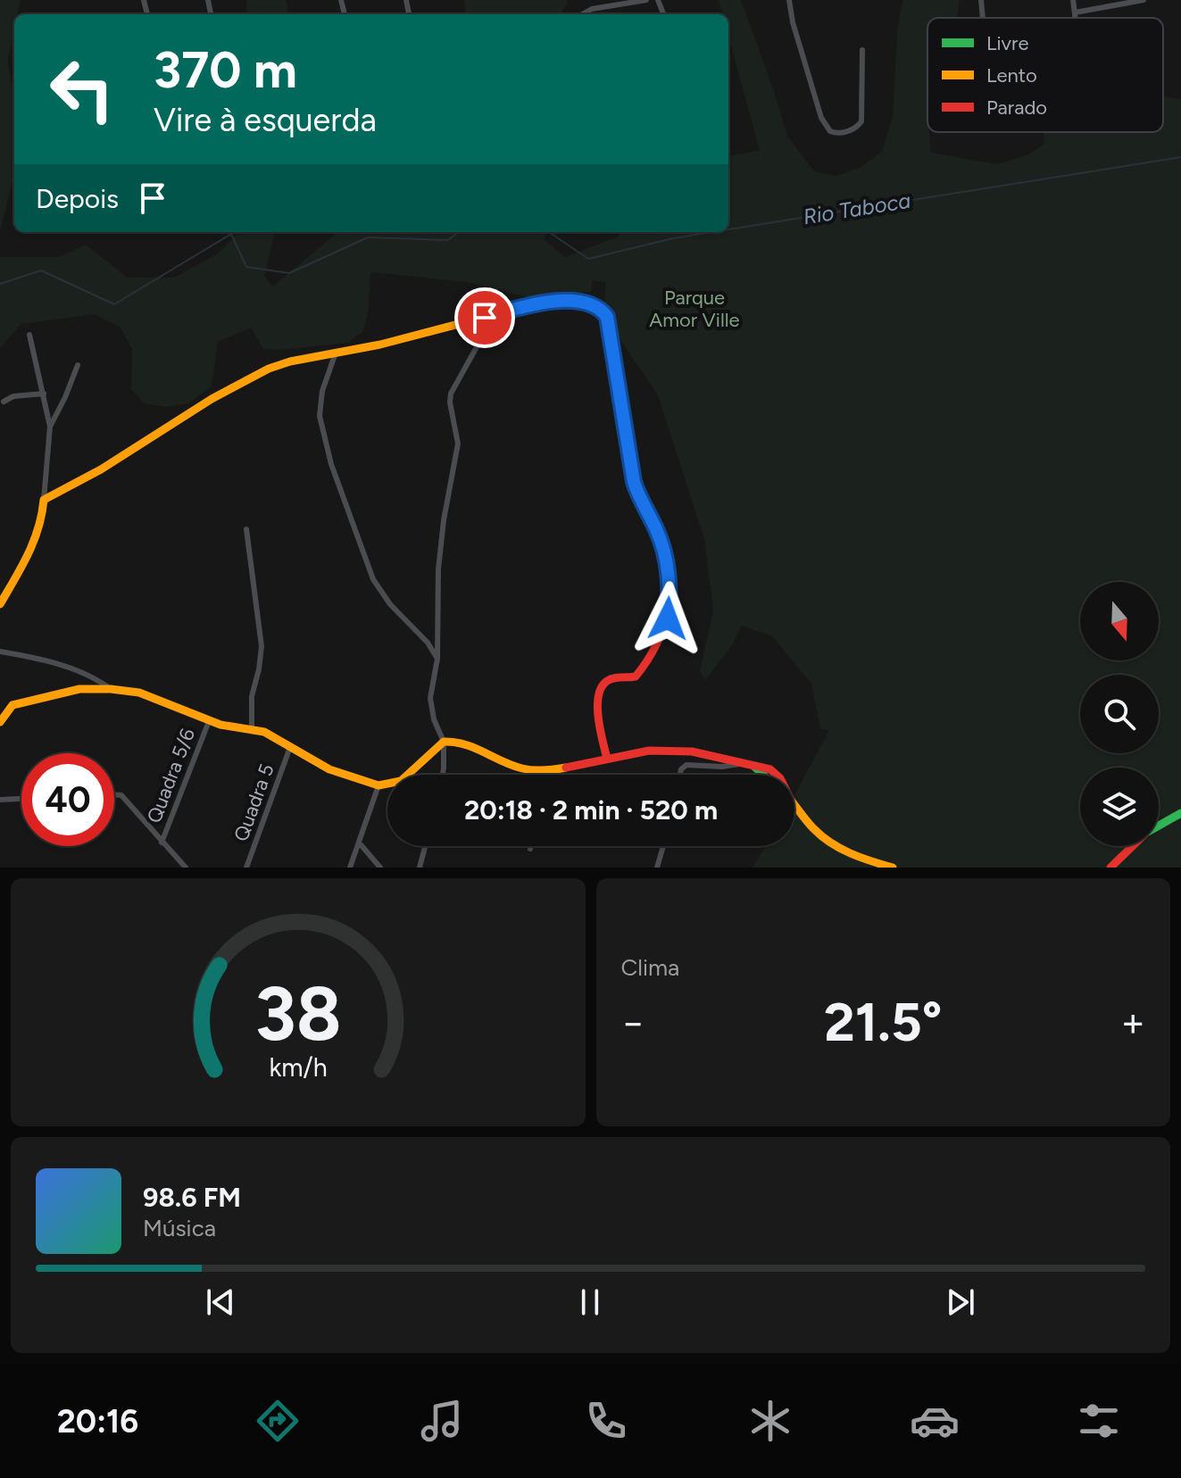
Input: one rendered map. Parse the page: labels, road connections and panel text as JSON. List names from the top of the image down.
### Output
{
  "streets": {
    "street": ["Quadra 5/6", "Quadra 5"]
  },
  "water": ["Rio Taboca"],
  "parks": ["Parque Amor Ville"],
  "legend": ["Livre", "Lento", "Parado"],
  "north": "bottom",
  "page": {
    "turn": ["370 m", "Vire à esquerda"],
    "then": "Depois",
    "limit": "40",
    "trip": "20:18 · 2 min · 520 m",
    "tile": "Clima",
    "heat": ["−", "21.5°", "+"],
    "song": ["98.6 FM", "Música"],
    "tabs": "20:16",
    "gauge": ["38", "km/h"]
  }
}
